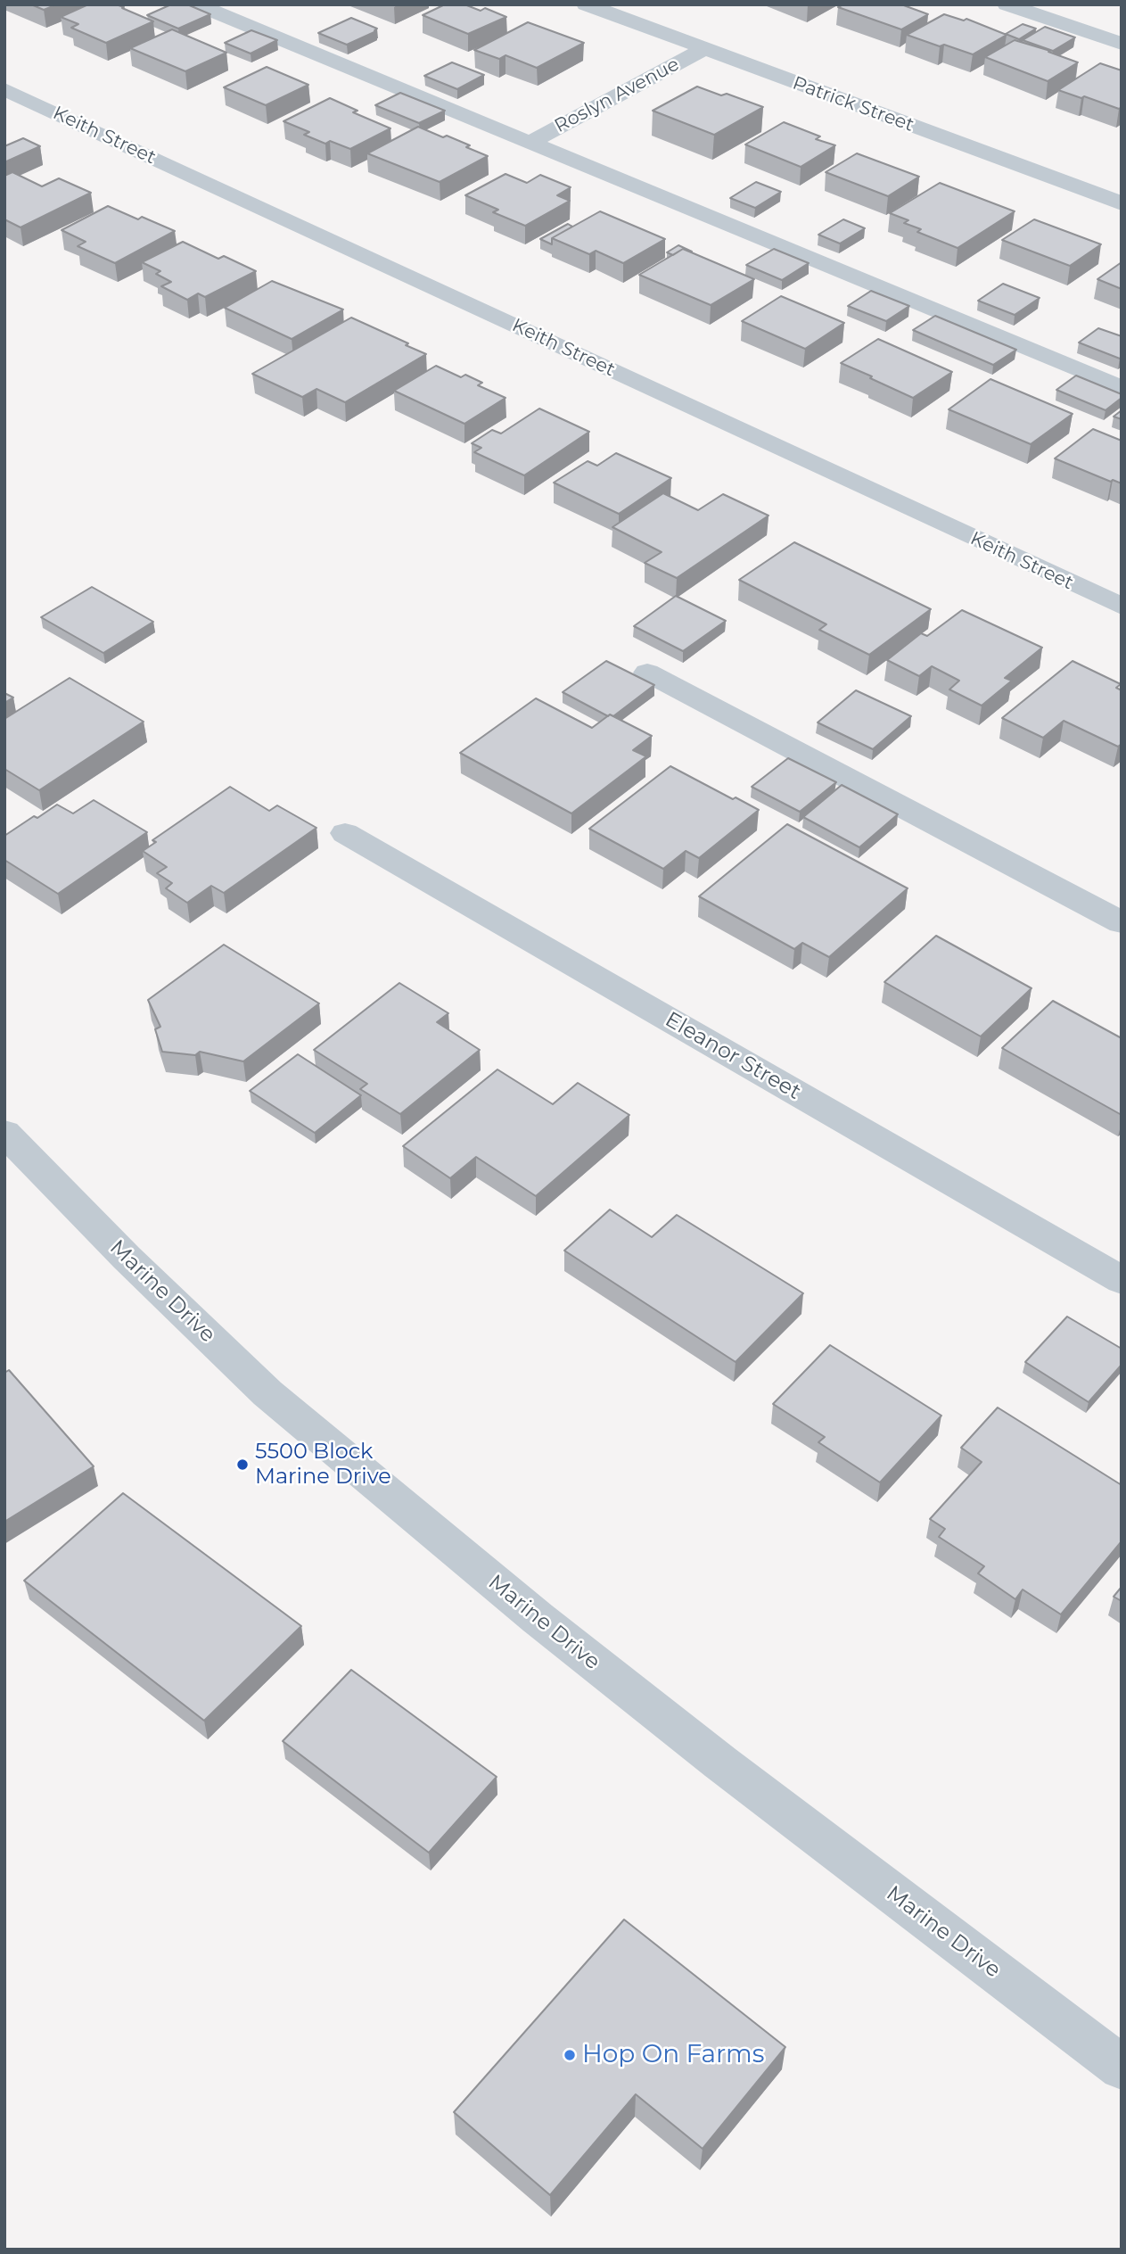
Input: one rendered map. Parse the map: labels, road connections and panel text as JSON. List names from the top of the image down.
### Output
{
  "streets": {
    "street": [
      "Roslyn Avenue",
      "Patrick Street",
      "Keith Street",
      "Eleanor Street",
      "Marine Drive"
    ]
  },
  "crossings": [
    ["Roslyn Avenue", "Patrick Street"]
  ],
  "places": ["5500 Block Marine Drive", "Hop On Farms"]
}
